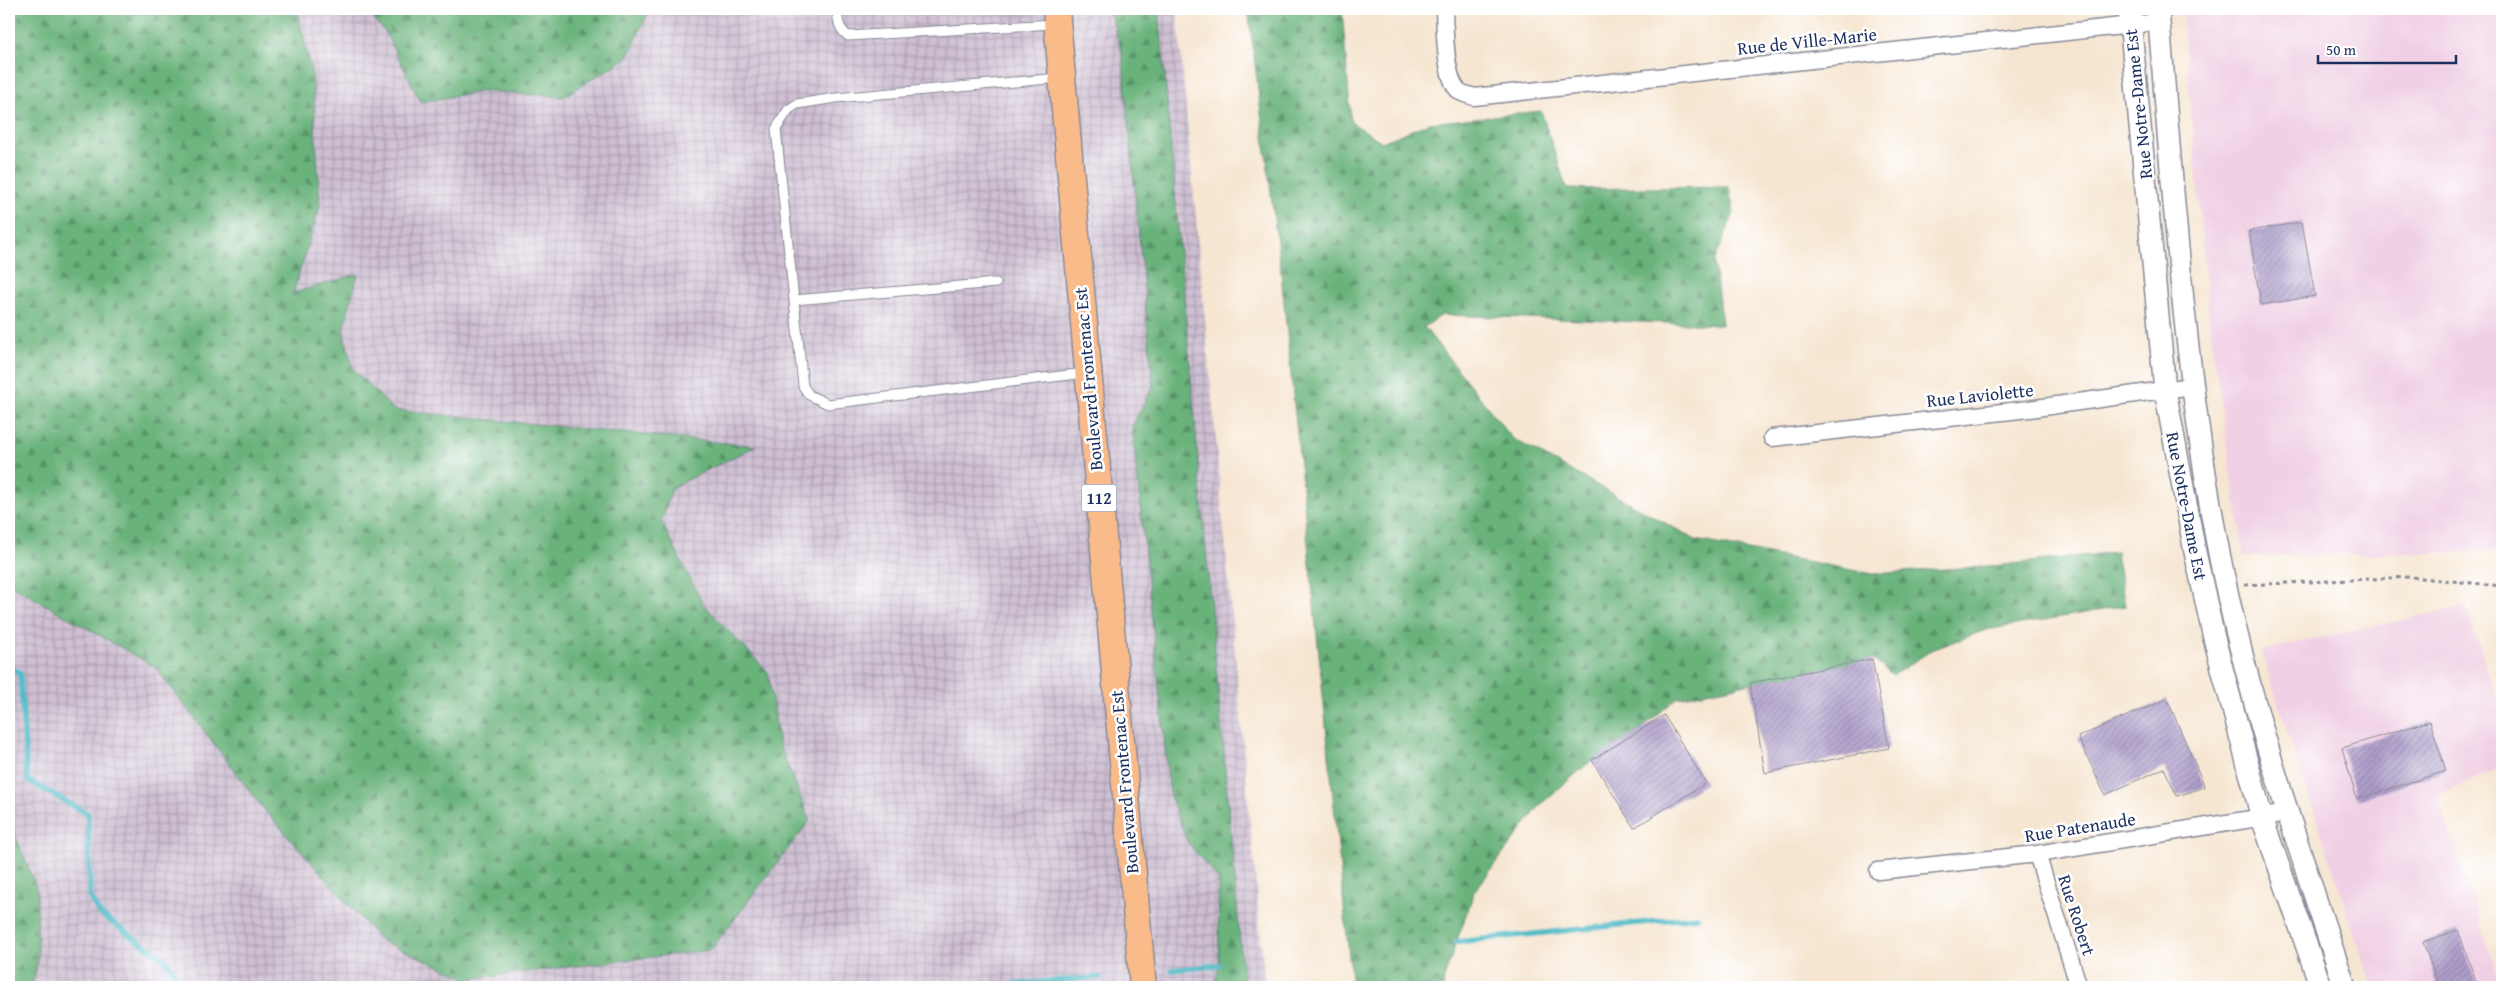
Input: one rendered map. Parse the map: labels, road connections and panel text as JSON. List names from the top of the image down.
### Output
{
  "streets": {
    "main road": ["Boulevard Frontenac Est", "112"],
    "street": [
      "Rue de Ville-Marie",
      "Rue Notre-Dame Est",
      "Rue Laviolette",
      "Rue Patenaude",
      "Rue Robert"
    ]
  },
  "crossings": [
    ["Rue de Ville-Marie", "Rue Notre-Dame Est"],
    ["Rue Notre-Dame Est", "Rue Laviolette"],
    ["Rue Notre-Dame Est", "Rue Patenaude"],
    ["Rue Patenaude", "Rue Robert"]
  ],
  "scale_bar": "50 m"
}
